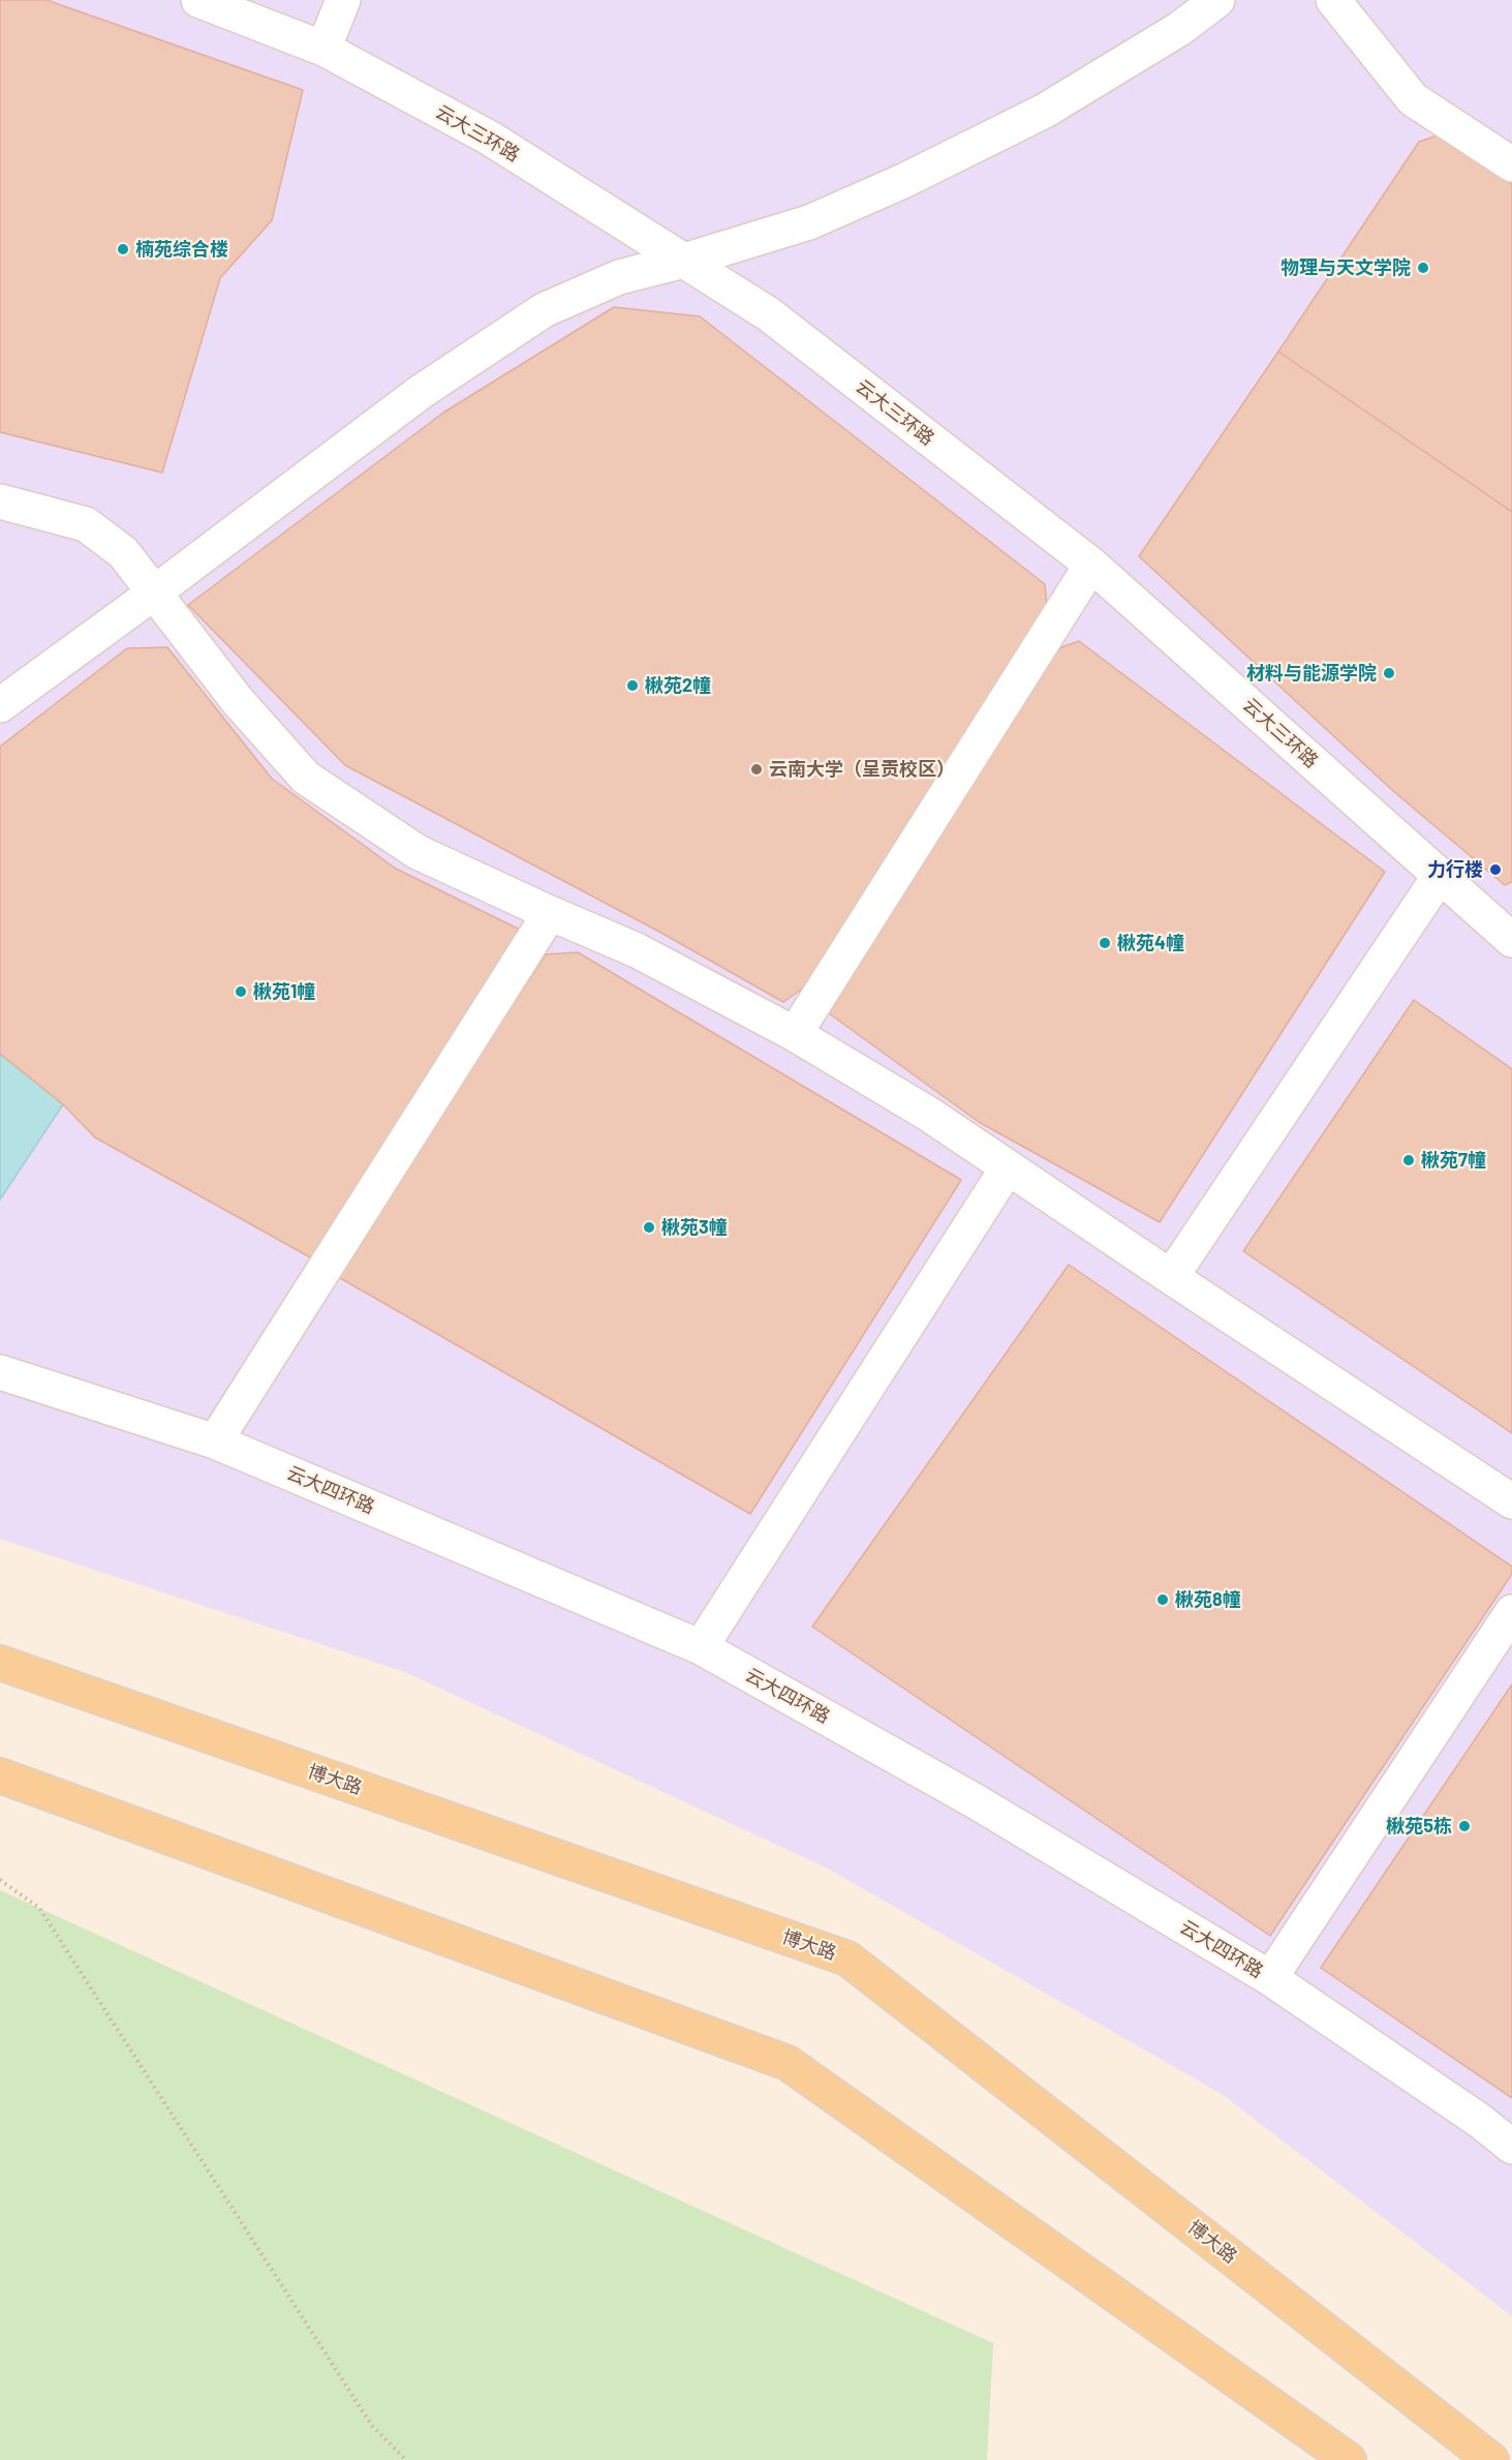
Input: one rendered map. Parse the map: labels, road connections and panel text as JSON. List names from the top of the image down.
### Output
{
  "streets": {
    "main road": ["博大路"],
    "lane": ["云大三环路", "云大四环路"]
  },
  "places": [
    "楠苑综合楼",
    "物理与天文学院",
    "材料与能源学院",
    "楸苑2幢",
    "云南大学（呈贡校区）",
    "力行楼",
    "楸苑4幢",
    "楸苑1幢",
    "楸苑7幢",
    "楸苑3幢",
    "楸苑8幢",
    "楸苑5栋"
  ]
}
